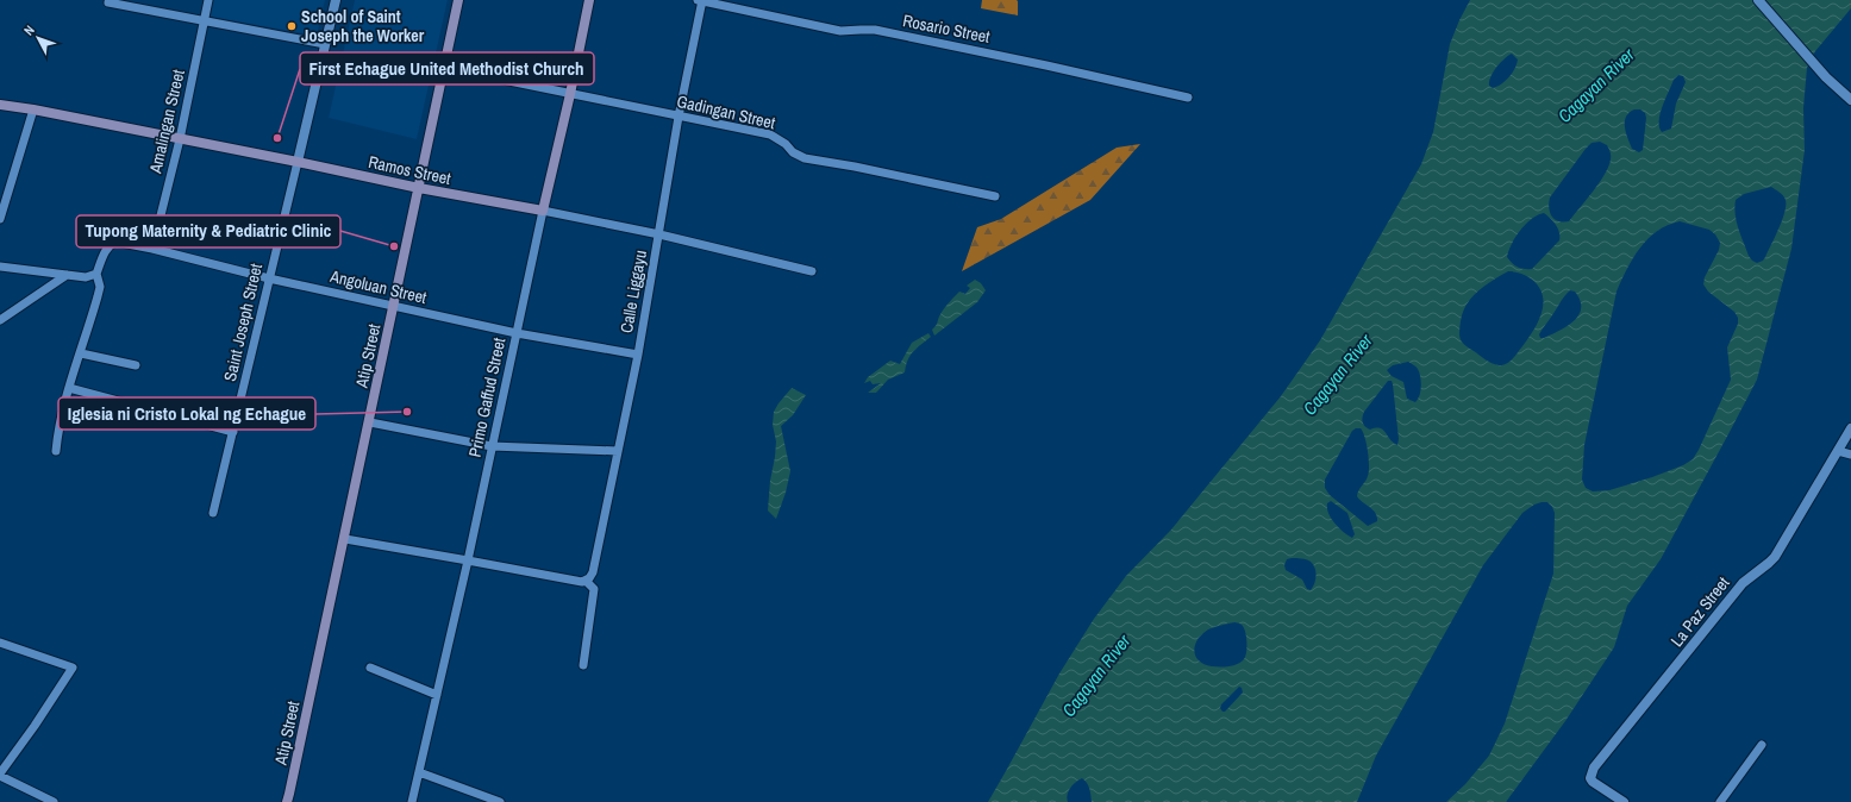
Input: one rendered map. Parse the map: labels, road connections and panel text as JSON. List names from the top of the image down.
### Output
{
  "streets": {
    "main road": ["Ramos Street", "Atip Street", "Primo Gaffud Street"],
    "street": [
      "Rosario Street",
      "Gadingan Street",
      "Amalingan Street",
      "Angoluan Street",
      "Calle Liggayu",
      "Saint Joseph Street",
      "La Paz Street"
    ]
  },
  "crossings": [
    ["Rosario Street", "Calle Liggayu"],
    ["Gadingan Street", "Calle Liggayu"],
    ["Gadingan Street", "Atip Street"],
    ["Gadingan Street", "Primo Gaffud Street"],
    ["Amalingan Street", "Ramos Street"],
    ["Amalingan Street", "Angoluan Street"],
    ["Ramos Street", "Calle Liggayu"],
    ["Ramos Street", "Saint Joseph Street"],
    ["Ramos Street", "Atip Street"],
    ["Ramos Street", "Primo Gaffud Street"],
    ["Angoluan Street", "Calle Liggayu"],
    ["Angoluan Street", "Saint Joseph Street"],
    ["Angoluan Street", "Atip Street"],
    ["Angoluan Street", "Primo Gaffud Street"]
  ],
  "water": ["Cagayan River"],
  "places": [
    "School of Saint Joseph the Worker",
    "First Echague United Methodist Church",
    "Tupong Maternity & Pediatric Clinic",
    "Iglesia ni Cristo Lokal ng Echague"
  ],
  "north": "top left"
}
